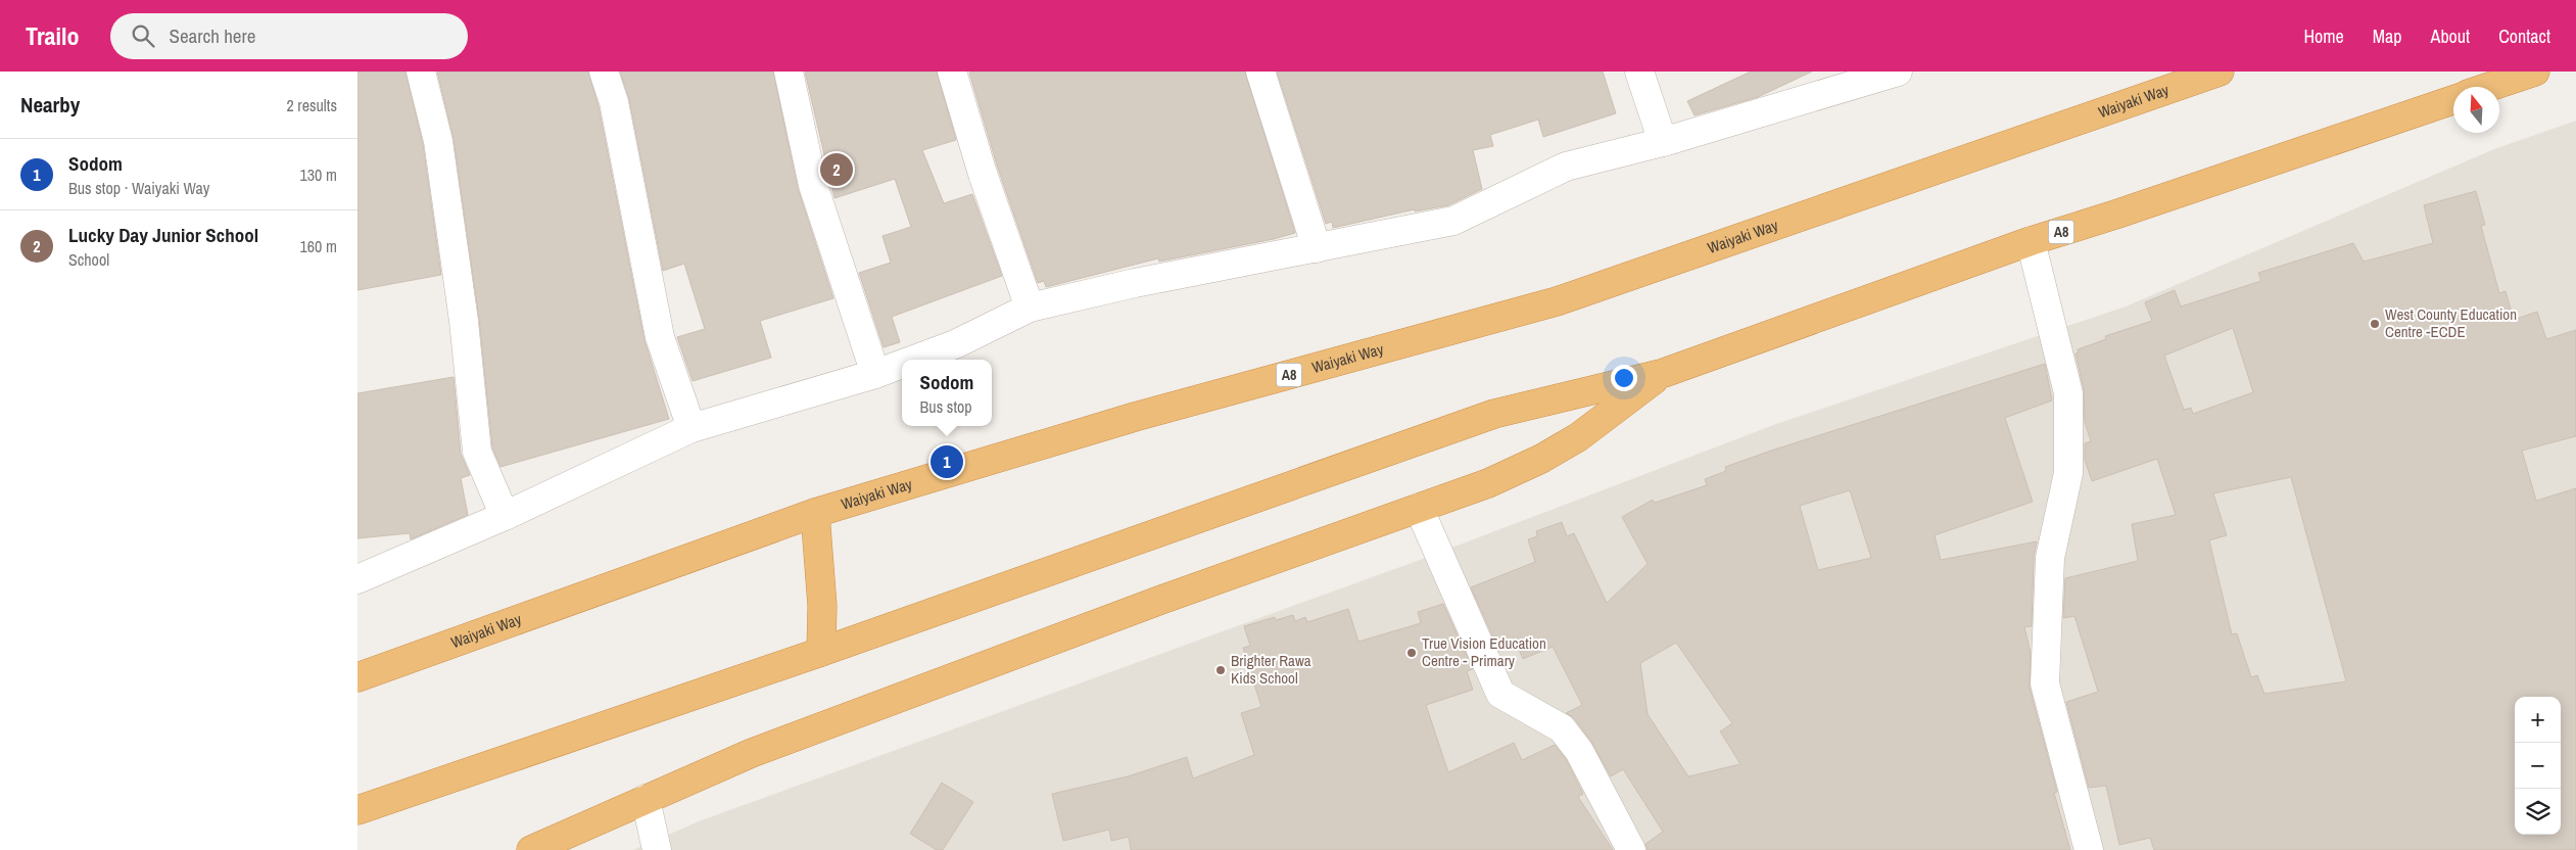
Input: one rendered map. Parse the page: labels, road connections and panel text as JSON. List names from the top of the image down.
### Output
{
  "streets": {
    "highway": ["Waiyaki Way", "A8"]
  },
  "places": ["West County Education Centre -ECDE", "True Vision Education Centre - Primary", "Brighter Rawa Kids School"],
  "north": "top",
  "page": {
    "header": "Trailo",
    "search": "Search here",
    "nav": [
      "Home",
      "Map",
      "About",
      "Contact"
    ],
    "heading": ["Nearby", "2 results"],
    "list": [
      {
        "mark": "1",
        "name": "Sodom",
        "note": "Bus stop · Waiyaki Way",
        "value": "130 m"
      },
      {
        "mark": "2",
        "name": "Lucky Day Junior School",
        "note": "School",
        "value": "160 m"
      }
    ],
    "pins": ["2", "1"],
    "popup": ["Sodom", "Bus stop"],
    "map_buttons": ["+", "−"]
  }
}
